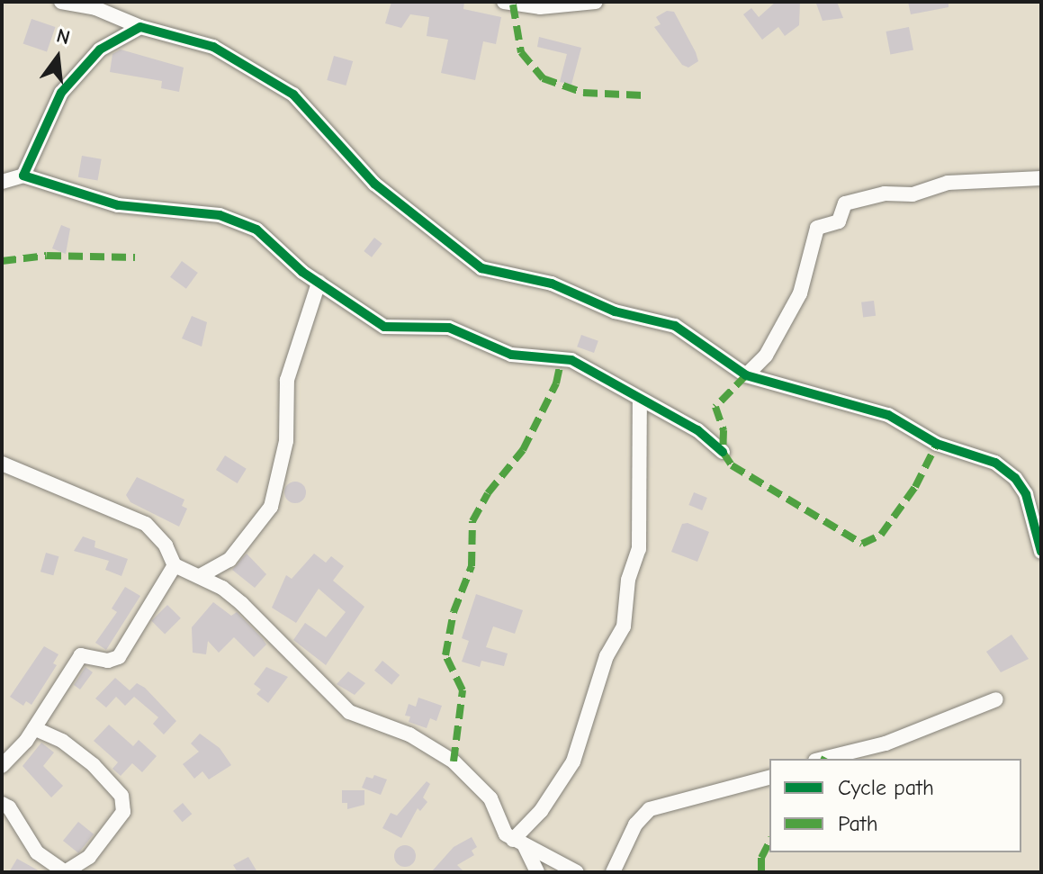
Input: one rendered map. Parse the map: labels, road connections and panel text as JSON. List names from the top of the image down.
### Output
{
  "legend": ["Cycle path", "Path"],
  "north": "top"
}
